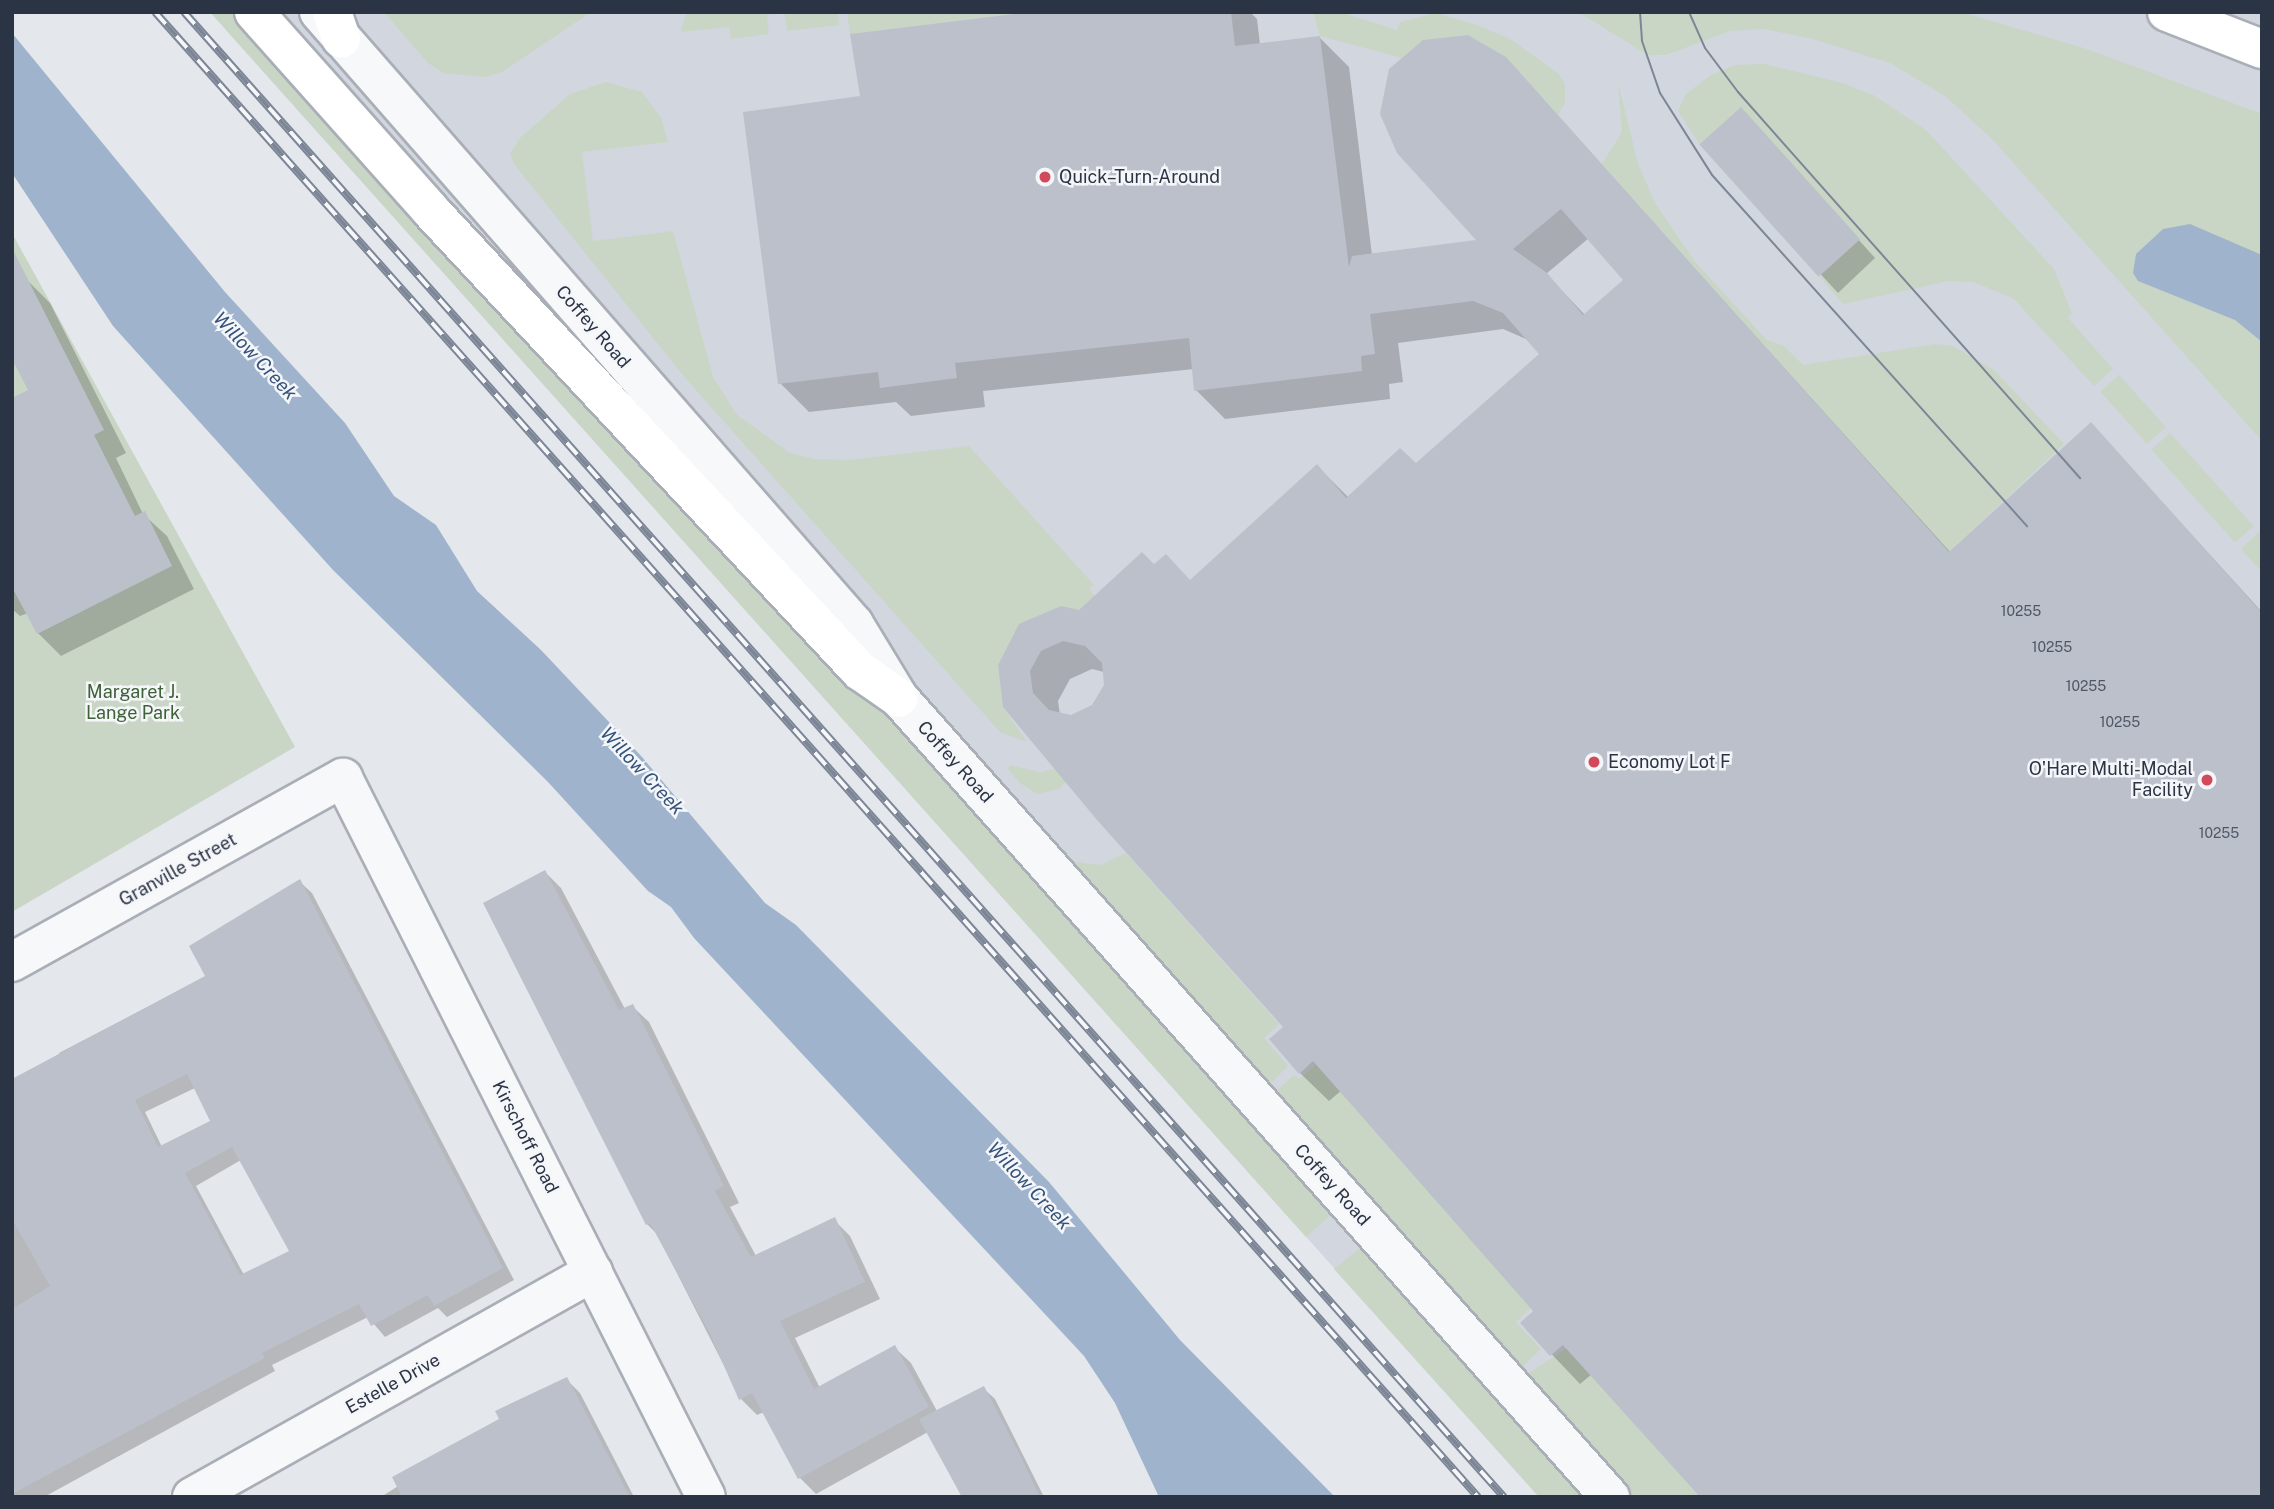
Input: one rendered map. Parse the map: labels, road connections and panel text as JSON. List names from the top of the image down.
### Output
{
  "streets": {
    "street": [
      "Coffey Road",
      "Granville Street",
      "Kirschoff Road",
      "Estelle Drive"
    ]
  },
  "crossings": [
    ["Granville Street", "Kirschoff Road"],
    ["Kirschoff Road", "Estelle Drive"]
  ],
  "water": ["Willow Creek"],
  "parks": ["Margaret J. Lange Park"],
  "places": ["Quick–Turn-Around", "Economy Lot F", "O'Hare Multi-Modal Facility"],
  "house_numbers": [
    "10255",
    "10255",
    "10255",
    "10255",
    "10255"
  ]
}
